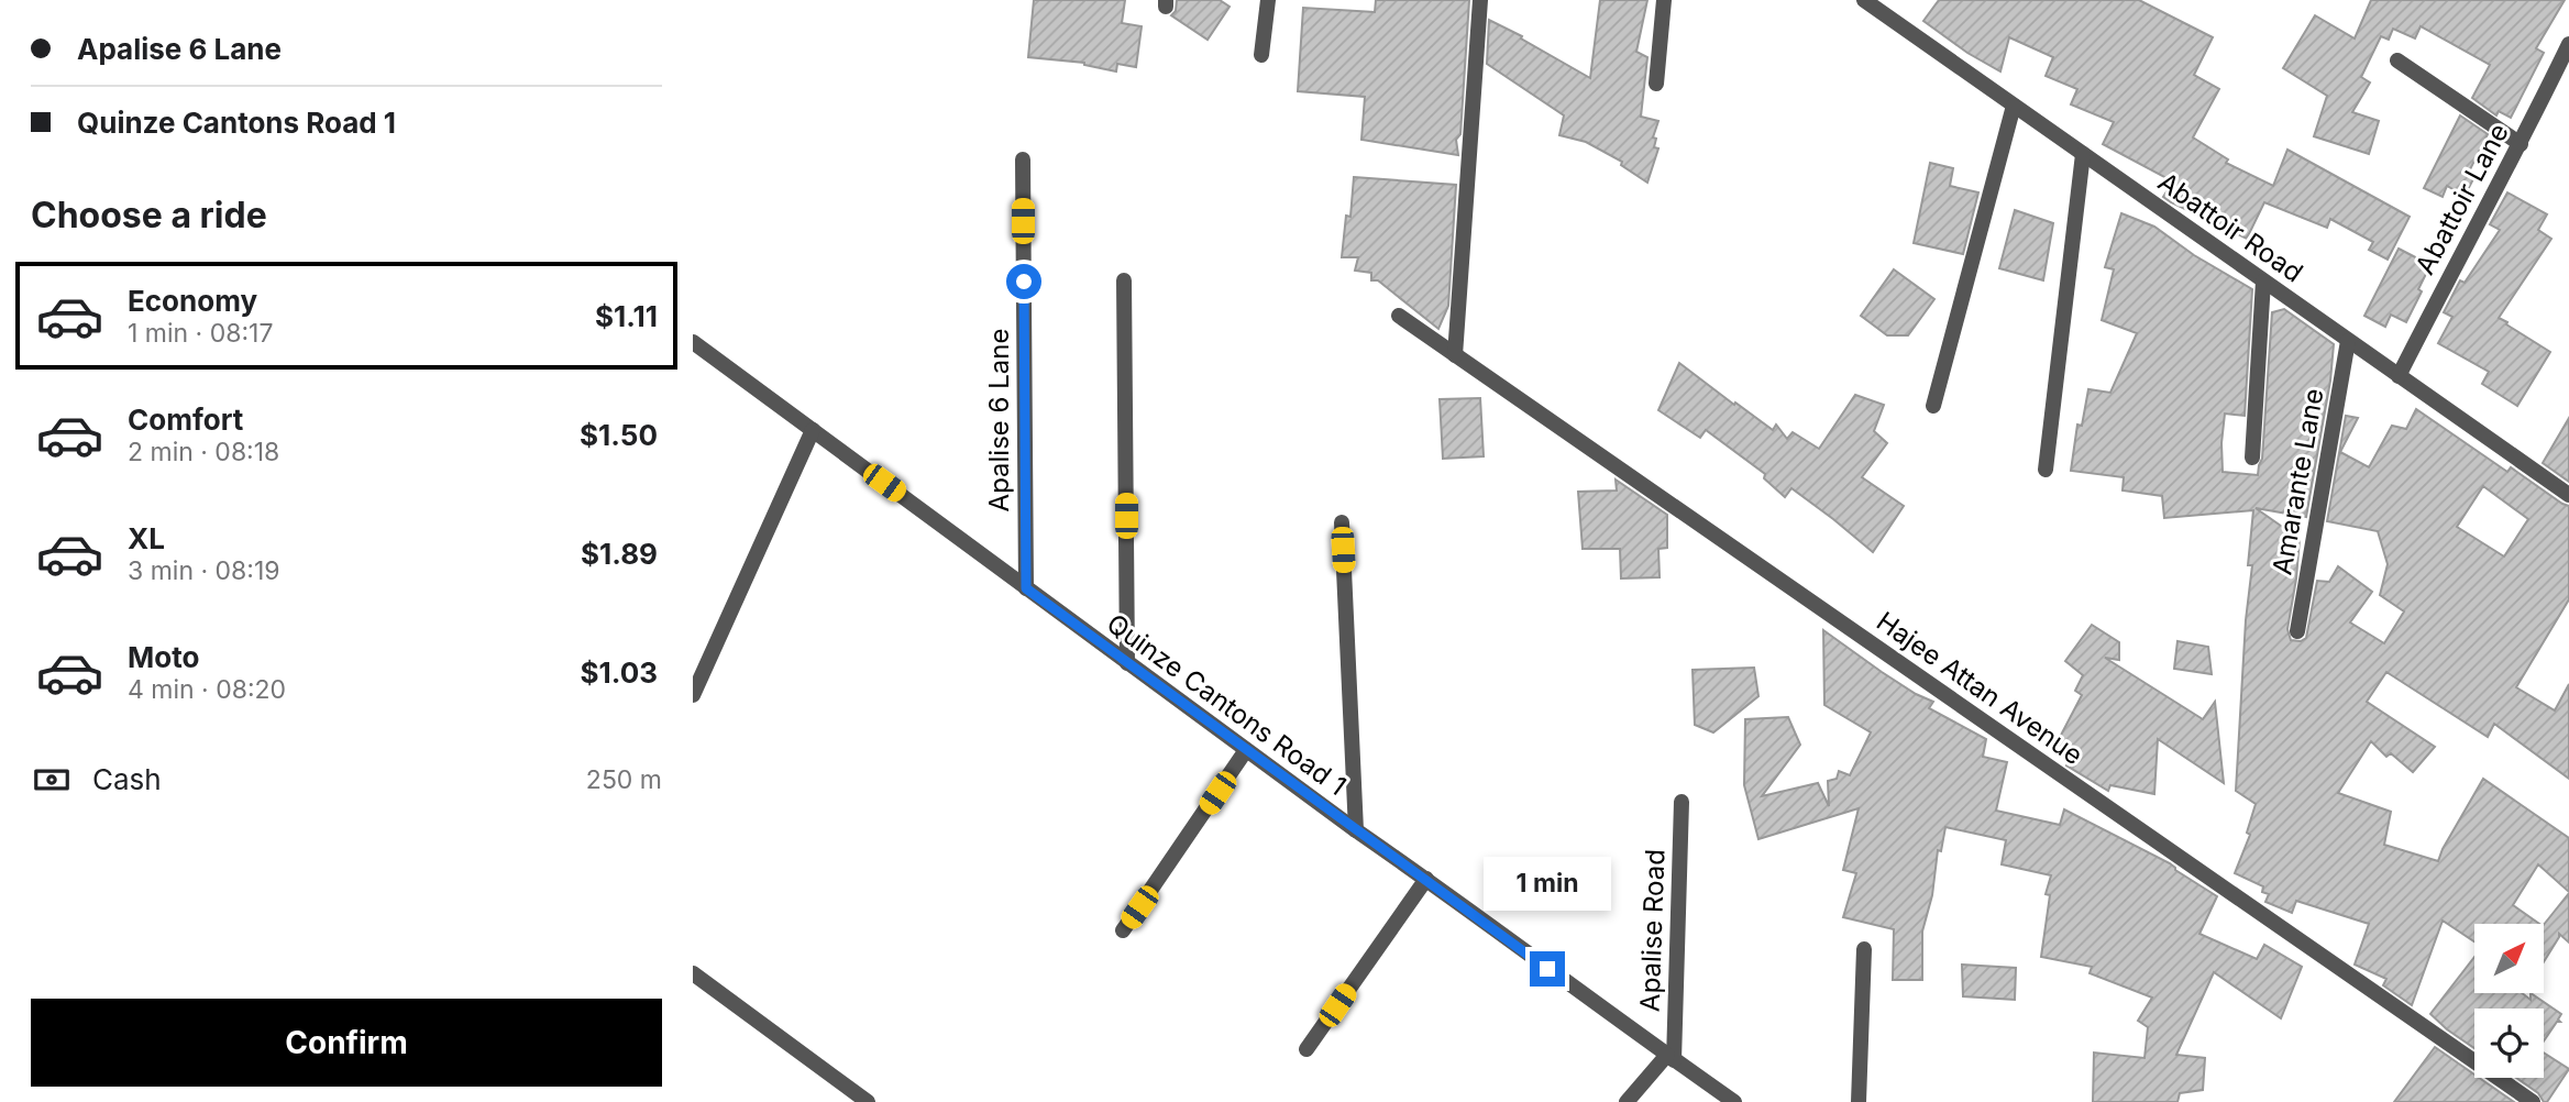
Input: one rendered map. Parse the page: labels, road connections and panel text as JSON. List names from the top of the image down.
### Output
{
  "streets": {
    "street": [
      "Abattoir Lane",
      "Abattoir Road",
      "Apalise 6 Lane",
      "Amarante Lane",
      "Hajee Attan Avenue",
      "Quinze Cantons Road 1",
      "Apalise Road"
    ]
  },
  "crossings": [
    ["Abattoir Lane", "Abattoir Road"],
    ["Abattoir Road", "Amarante Lane"],
    ["Apalise 6 Lane", "Quinze Cantons Road 1"],
    ["Quinze Cantons Road 1", "Apalise Road"]
  ],
  "north": "top right",
  "page": {
    "banner": ["Apalise 6 Lane", "Quinze Cantons Road 1"],
    "heading": "Choose a ride",
    "list": [
      {
        "name": "Economy",
        "note": "1 min · 08:17",
        "value": "$1.11"
      },
      {
        "name": "Comfort",
        "note": "2 min · 08:18",
        "value": "$1.50"
      },
      {
        "name": "XL",
        "note": "3 min · 08:19",
        "value": "$1.89"
      },
      {
        "name": "Moto",
        "note": "4 min · 08:20",
        "value": "$1.03"
      }
    ],
    "pay": ["Cash", "250 m"],
    "bubble": "1 min",
    "buttons": "Confirm"
  }
}
